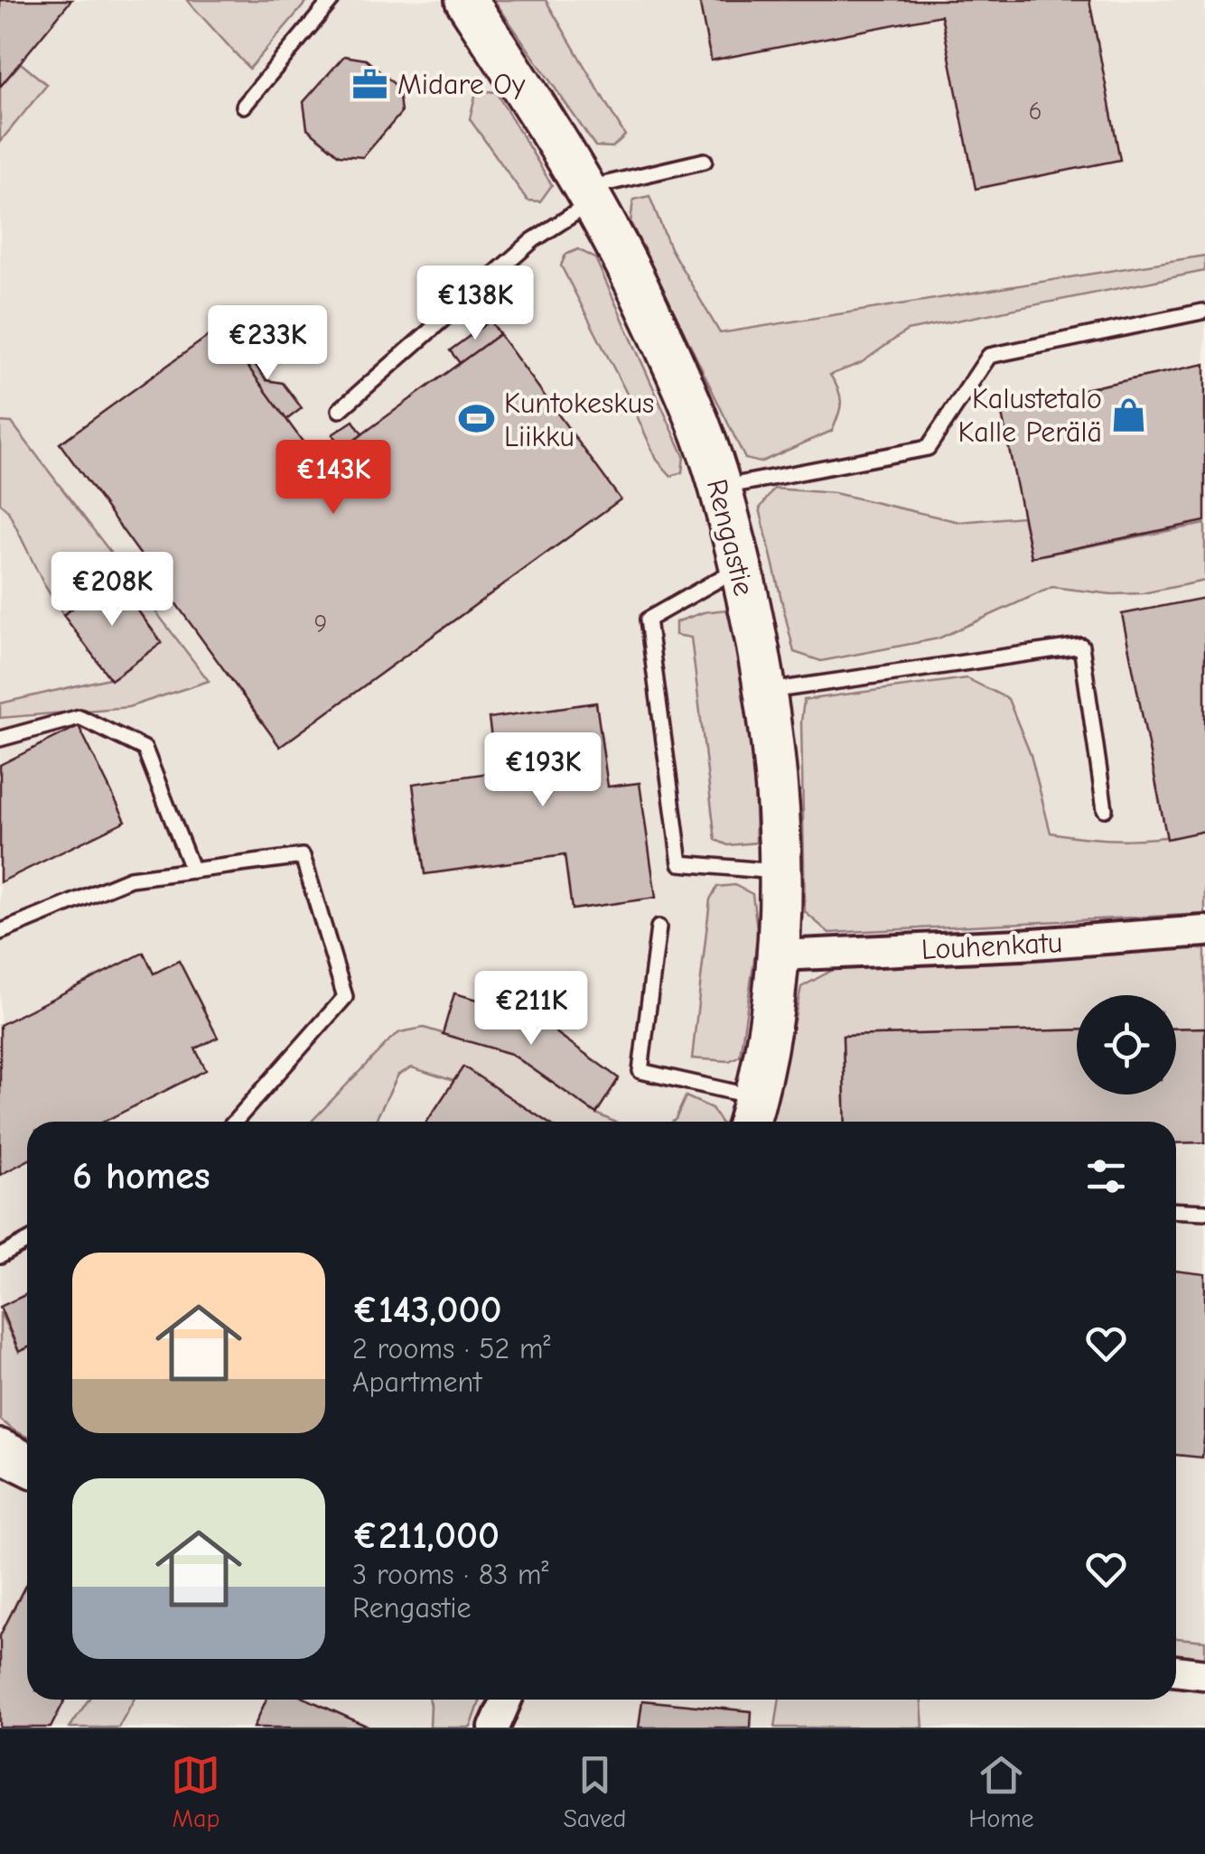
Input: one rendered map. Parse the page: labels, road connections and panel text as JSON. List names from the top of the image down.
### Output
{
  "streets": {
    "street": ["Rengastie", "Louhenkatu"]
  },
  "crossings": [
    ["Rengastie", "Louhenkatu"]
  ],
  "places": {
    "office": ["Midare Oy"],
    "shop": ["Kalustetalo Kalle Perälä"],
    "sports": ["Kuntokeskus Liikku"]
  },
  "house_numbers": ["6", "9"],
  "page": {
    "price": [
      "€138K",
      "€233K",
      "€143K",
      "€208K",
      "€193K",
      "€211K"
    ],
    "heading": "6 homes",
    "list": [
      {
        "name": "€143,000",
        "note": "2 rooms · 52 m² · Apartment"
      },
      {
        "name": "€211,000",
        "note": "3 rooms · 83 m² · Rengastie"
      }
    ],
    "tabs": ["Map", "Saved", "Home"]
  }
}
